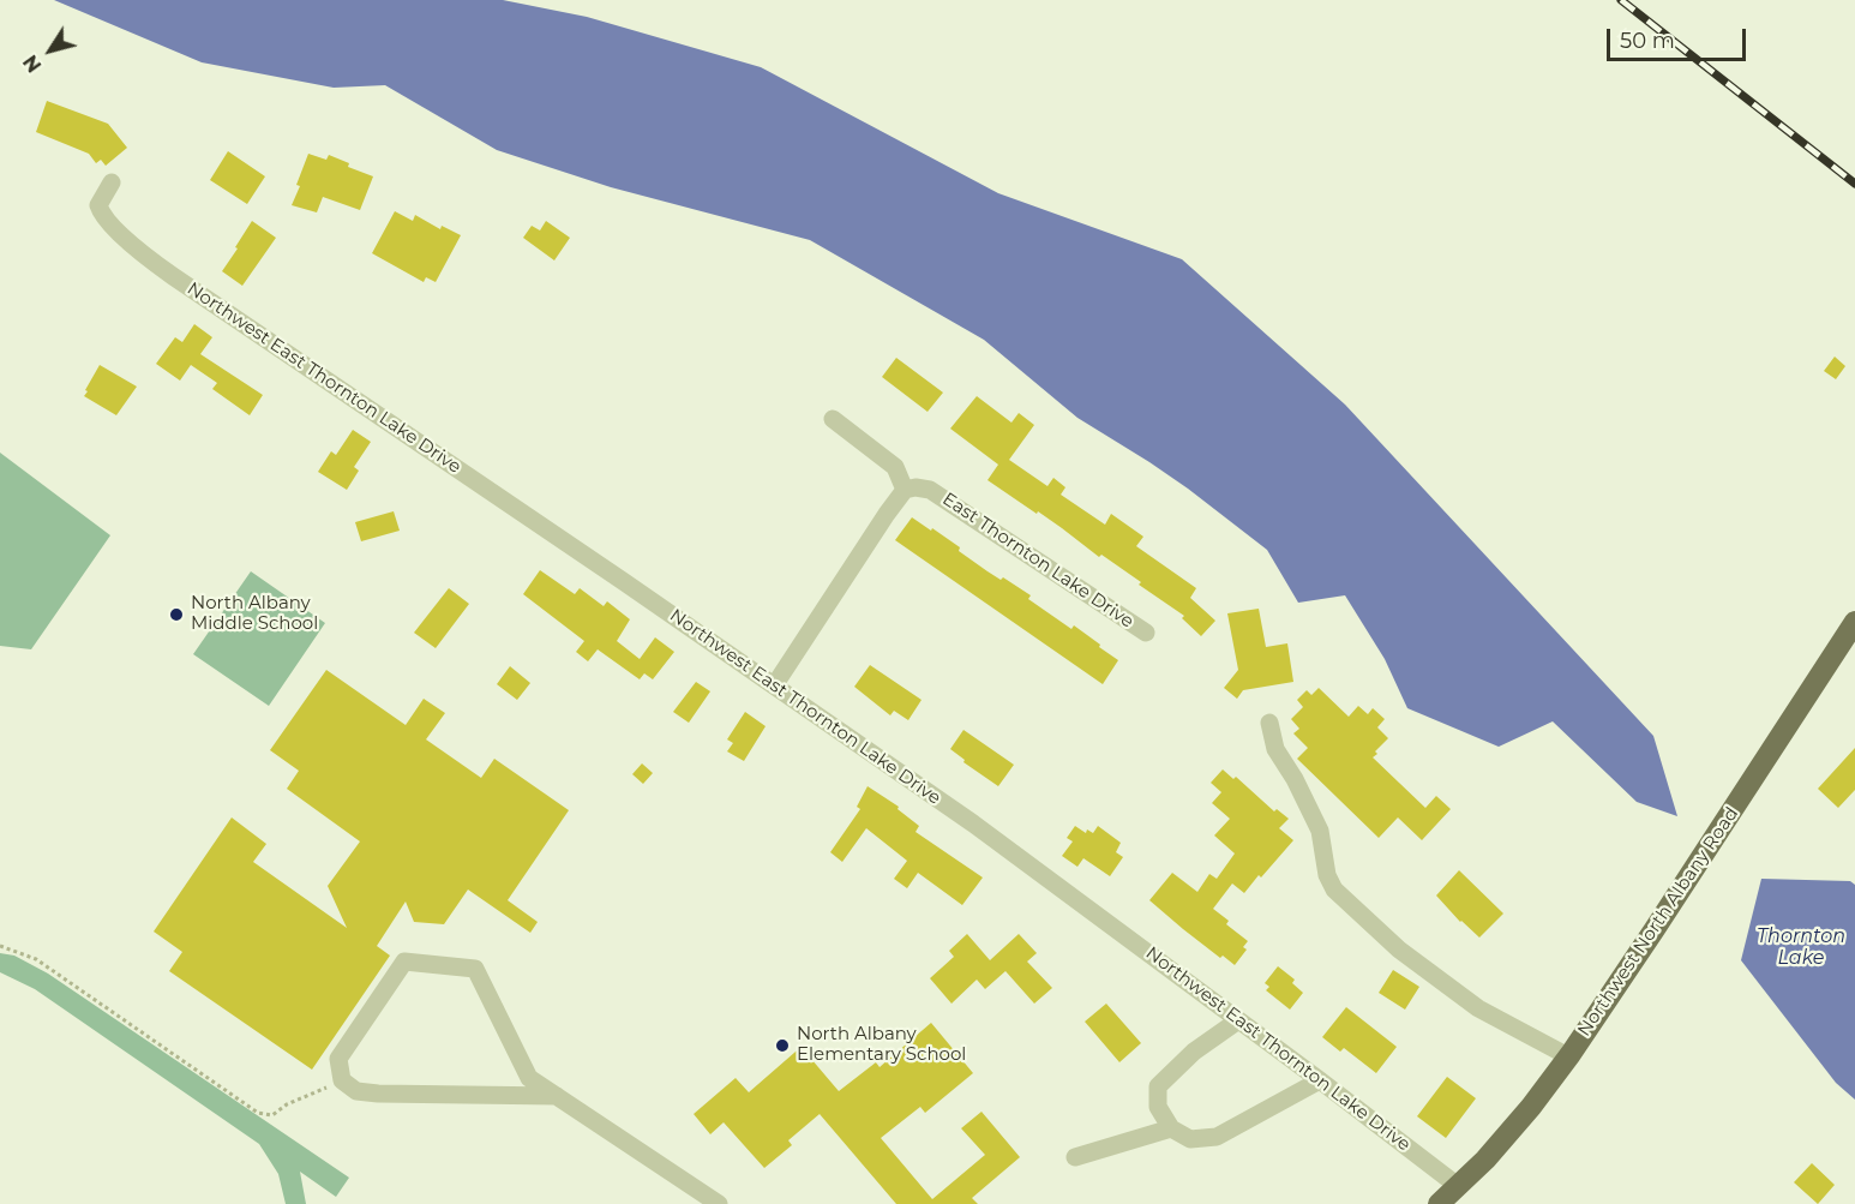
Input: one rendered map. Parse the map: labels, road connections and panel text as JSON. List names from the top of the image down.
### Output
{
  "streets": {
    "main road": ["Northwest North Albany Road"],
    "street": ["Northwest East Thornton Lake Drive", "East Thornton Lake Drive"]
  },
  "crossings": [
    ["Northwest East Thornton Lake Drive", "Northwest North Albany Road"]
  ],
  "water": ["Thornton Lake"],
  "places": ["North Albany Middle School", "North Albany Elementary School"],
  "scale_bar": "50 m",
  "north": "bottom left"
}
